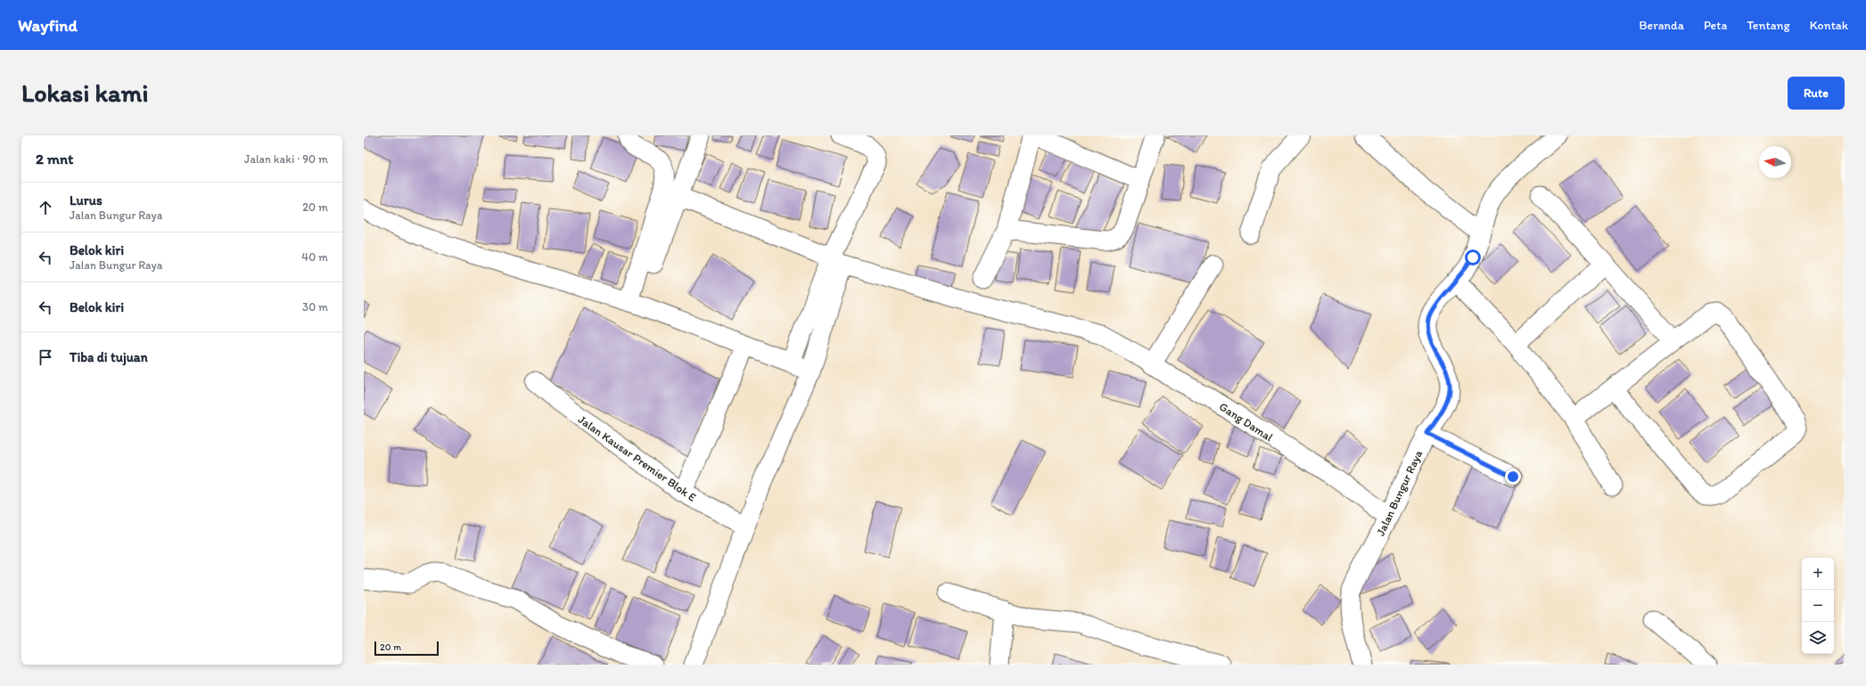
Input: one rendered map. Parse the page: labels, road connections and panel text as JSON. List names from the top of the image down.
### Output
{
  "streets": {
    "street": ["Gang Damal", "Jalan Kausar Premier Blok E", "Jalan Bungur Raya"]
  },
  "crossings": [
    ["Gang Damal", "Jalan Bungur Raya"]
  ],
  "scale_bar": "20 m",
  "north": "left",
  "page": {
    "header": "Wayfind",
    "nav": [
      "Beranda",
      "Peta",
      "Tentang",
      "Kontak"
    ],
    "buttons": "Rute",
    "title": "Lokasi kami",
    "heading": ["2 mnt", "Jalan kaki · 90 m"],
    "list": [
      ["Lurus", "Jalan Bungur Raya", "20 m"],
      ["Belok kiri", "Jalan Bungur Raya", "40 m"],
      ["Belok kiri", "30 m"],
      "Tiba di tujuan"
    ],
    "map_buttons": ["+", "−"],
    "scale": "20 m"
  }
}
